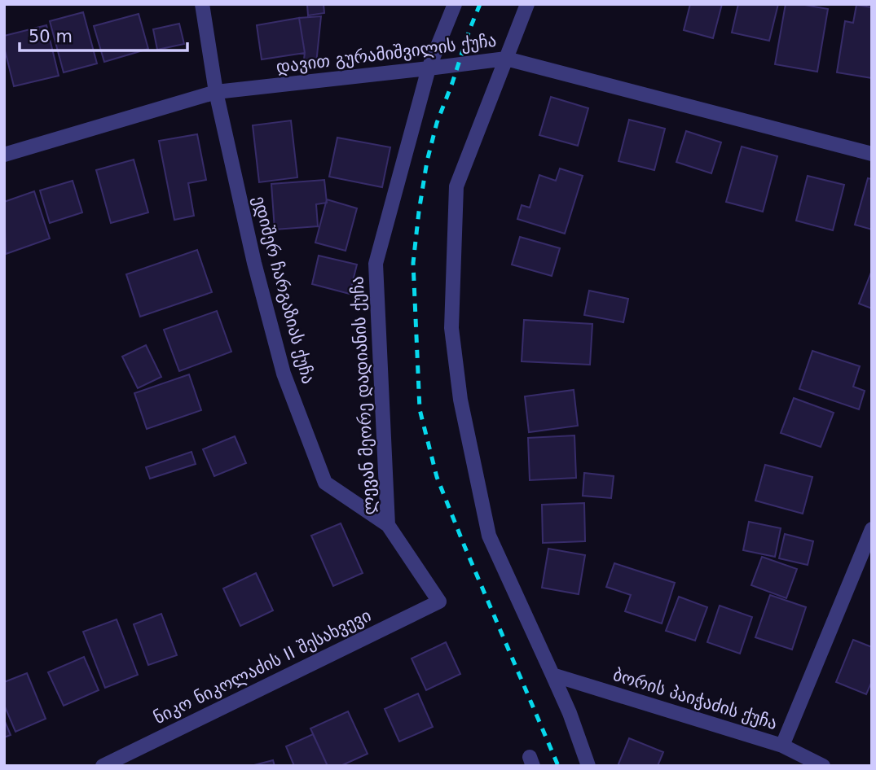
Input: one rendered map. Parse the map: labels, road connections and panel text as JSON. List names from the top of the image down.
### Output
{
  "streets": {
    "street": [
      "დავით გურამიშვილის ქუჩა",
      "ედიშერ ჩარგაზიას ქუჩა",
      "ლევან მეორე დადიანის ქუჩა",
      "ნიკო ნიკოლაძის II შესახვევი",
      "ბორის პაიჭაძის ქუჩა"
    ]
  },
  "crossings": [
    ["დავით გურამიშვილის ქუჩა", "ედიშერ ჩარგაზიას ქუჩა"],
    ["დავით გურამიშვილის ქუჩა", "ლევან მეორე დადიანის ქუჩა"],
    ["ედიშერ ჩარგაზიას ქუჩა", "ლევან მეორე დადიანის ქუჩა"],
    ["ედიშერ ჩარგაზიას ქუჩა", "ნიკო ნიკოლაძის II შესახვევი"]
  ],
  "scale_bar": "50 m"
}
